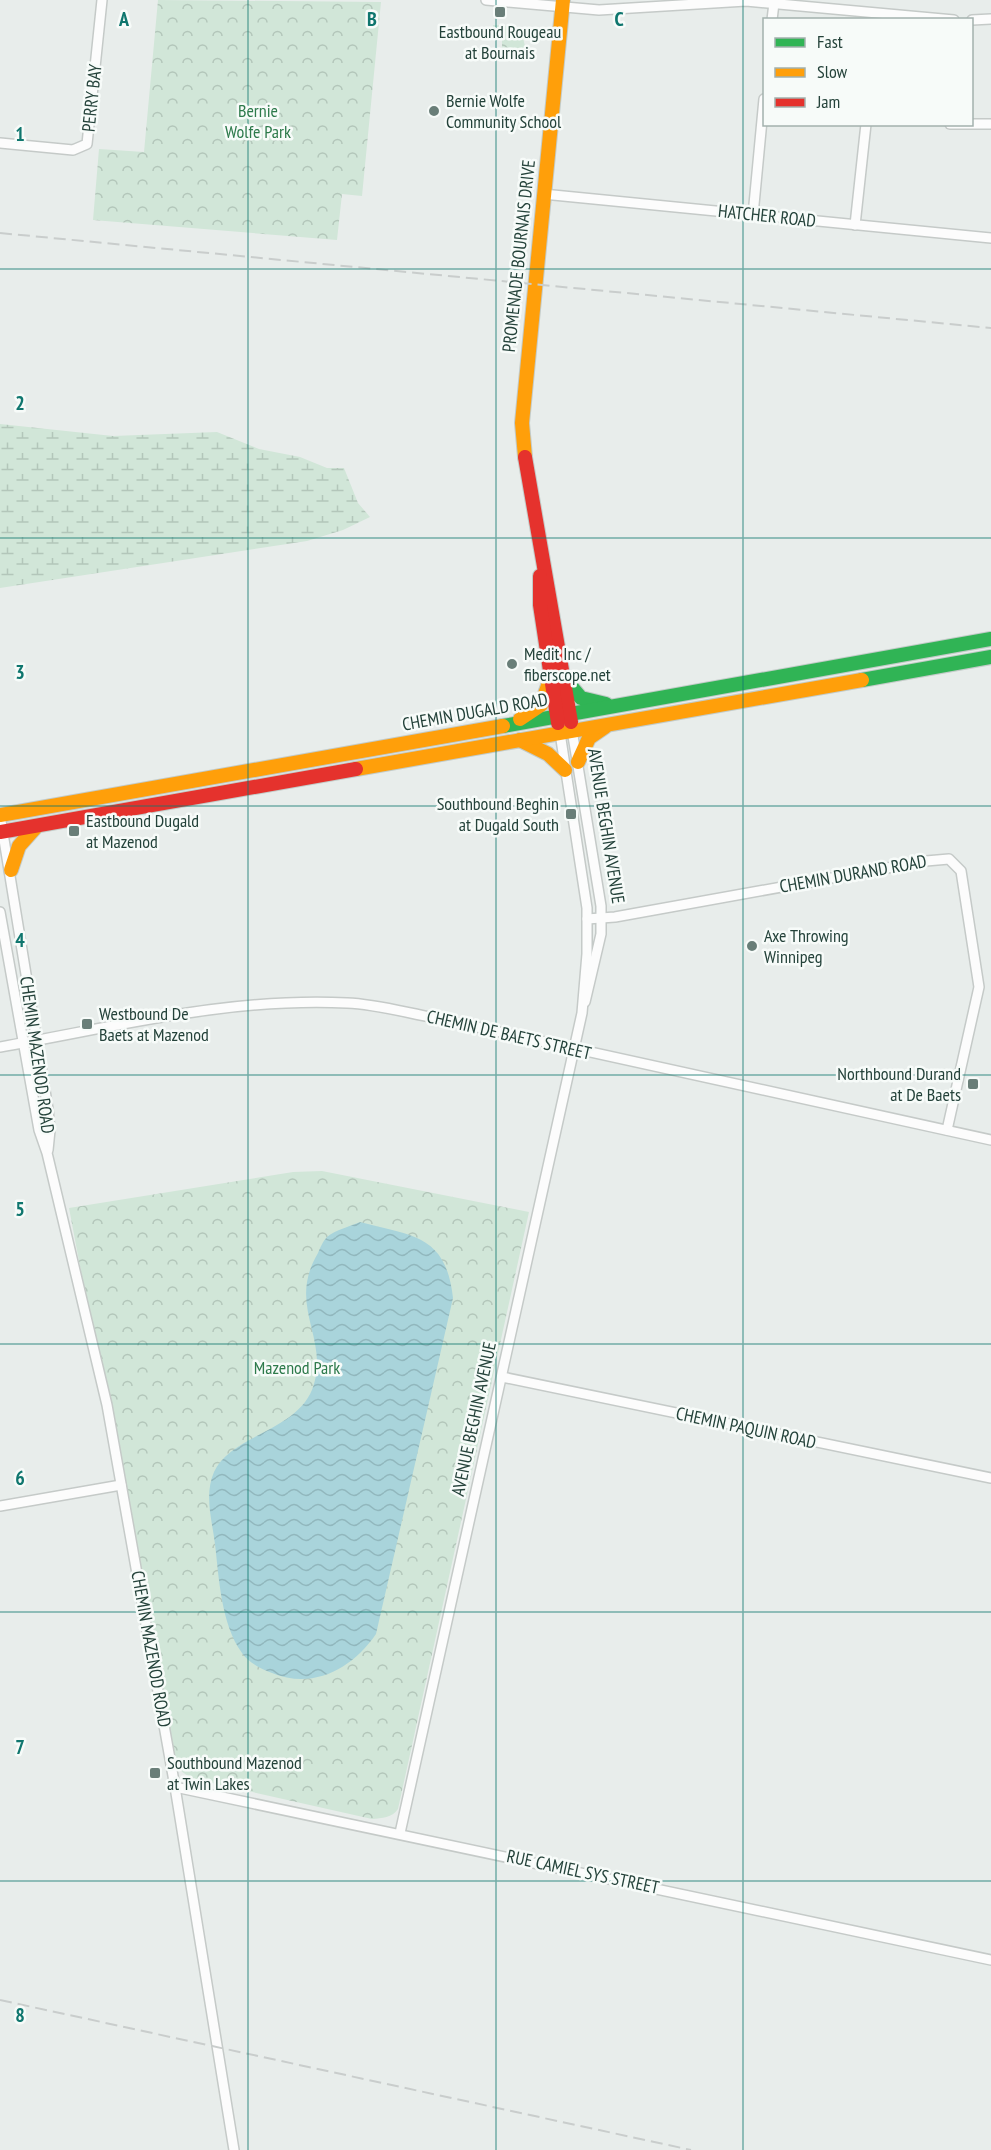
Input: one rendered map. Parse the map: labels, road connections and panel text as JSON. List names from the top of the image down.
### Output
{
  "streets": {
    "main road": ["PROMENADE BOURNAIS DRIVE", "CHEMIN DUGALD ROAD", "AVENUE BEGHIN AVENUE"],
    "street": [
      "PERRY BAY",
      "HATCHER ROAD",
      "CHEMIN DURAND ROAD",
      "CHEMIN DE BAETS STREET",
      "CHEMIN MAZENOD ROAD",
      "CHEMIN PAQUIN ROAD",
      "RUE CAMIEL SYS STREET"
    ]
  },
  "crossings": [
    ["HATCHER ROAD", "PROMENADE BOURNAIS DRIVE"],
    ["CHEMIN DUGALD ROAD", "AVENUE BEGHIN AVENUE"],
    ["CHEMIN DUGALD ROAD", "CHEMIN MAZENOD ROAD"],
    ["AVENUE BEGHIN AVENUE", "CHEMIN DURAND ROAD"],
    ["AVENUE BEGHIN AVENUE", "CHEMIN DE BAETS STREET"],
    ["AVENUE BEGHIN AVENUE", "CHEMIN PAQUIN ROAD"],
    ["AVENUE BEGHIN AVENUE", "RUE CAMIEL SYS STREET"],
    ["CHEMIN DURAND ROAD", "CHEMIN DE BAETS STREET"],
    ["CHEMIN DE BAETS STREET", "CHEMIN MAZENOD ROAD"],
    ["CHEMIN MAZENOD ROAD", "RUE CAMIEL SYS STREET"]
  ],
  "parks": ["Bernie Wolfe Park", "Mazenod Park"],
  "places": {
    "transit": [
      "Eastbound Rougeau at Bournais",
      "Southbound Beghin at Dugald South",
      "Eastbound Dugald at Mazenod",
      "Westbound De Baets at Mazenod",
      "Northbound Durand at De Baets",
      "Southbound Mazenod at Twin Lakes"
    ],
    "other": ["Bernie Wolfe Community School", "Medit Inc / fiberscope.net", "Axe Throwing Winnipeg"]
  },
  "legend": ["Fast", "Slow", "Jam"],
  "grid": {
    "columns": ["A", "B", "C"],
    "rows": [
      "1",
      "2",
      "3",
      "4",
      "5",
      "6",
      "7",
      "8"
    ]
  }
}
